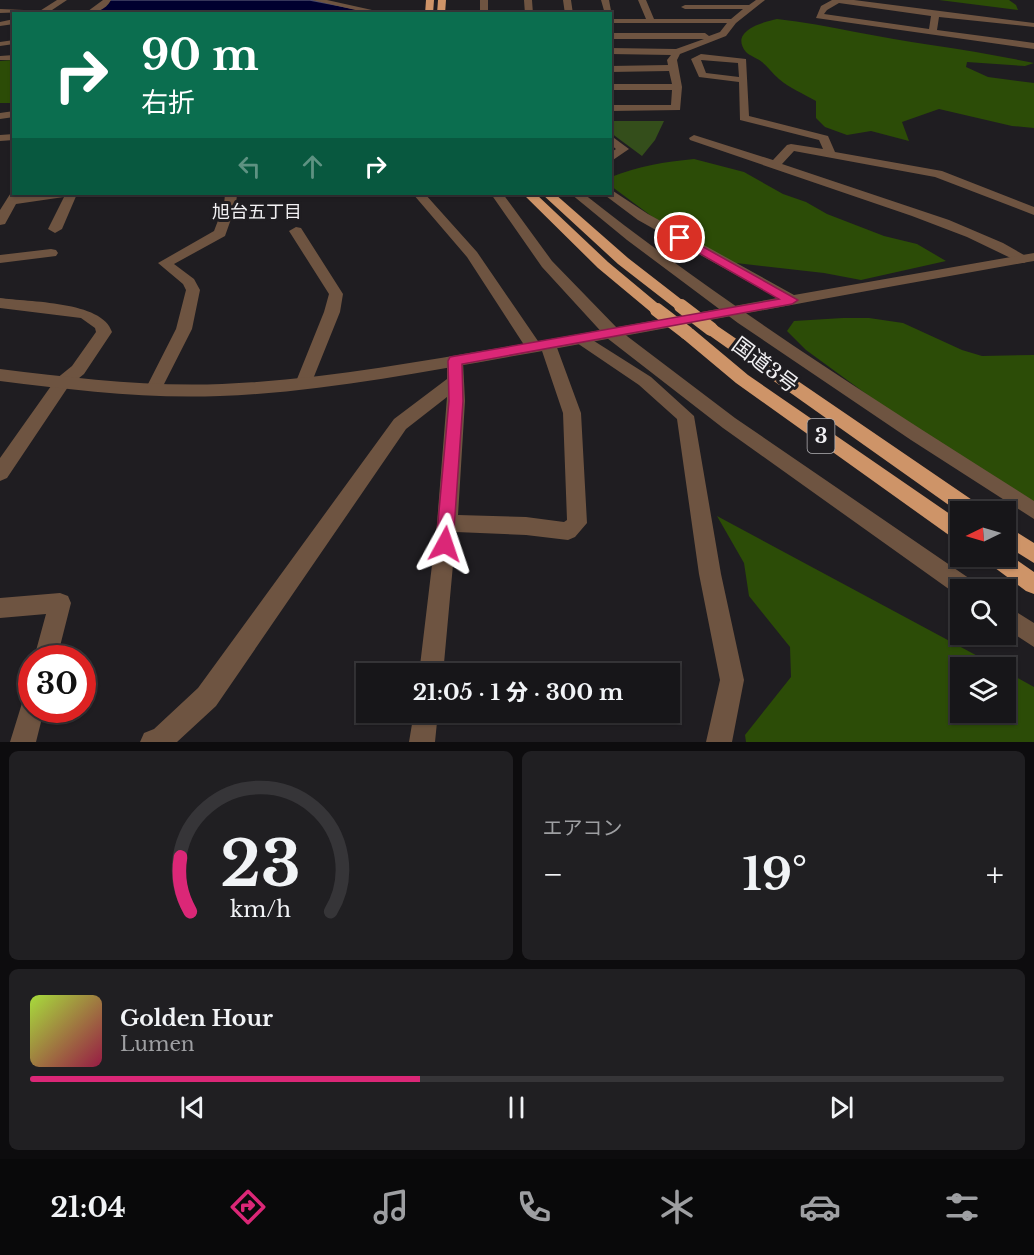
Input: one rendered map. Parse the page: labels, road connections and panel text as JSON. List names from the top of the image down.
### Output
{
  "streets": {
    "highway": ["国道3号", "3"]
  },
  "districts": ["旭台五丁目"],
  "north": "left",
  "page": {
    "turn": ["90 m", "右折"],
    "limit": "30",
    "trip": "21:05 · 1 分 · 300 m",
    "tile": "エアコン",
    "heat": ["−", "19°", "+"],
    "song": ["Golden Hour", "Lumen"],
    "tabs": "21:04",
    "gauge": ["23", "km/h"]
  }
}
